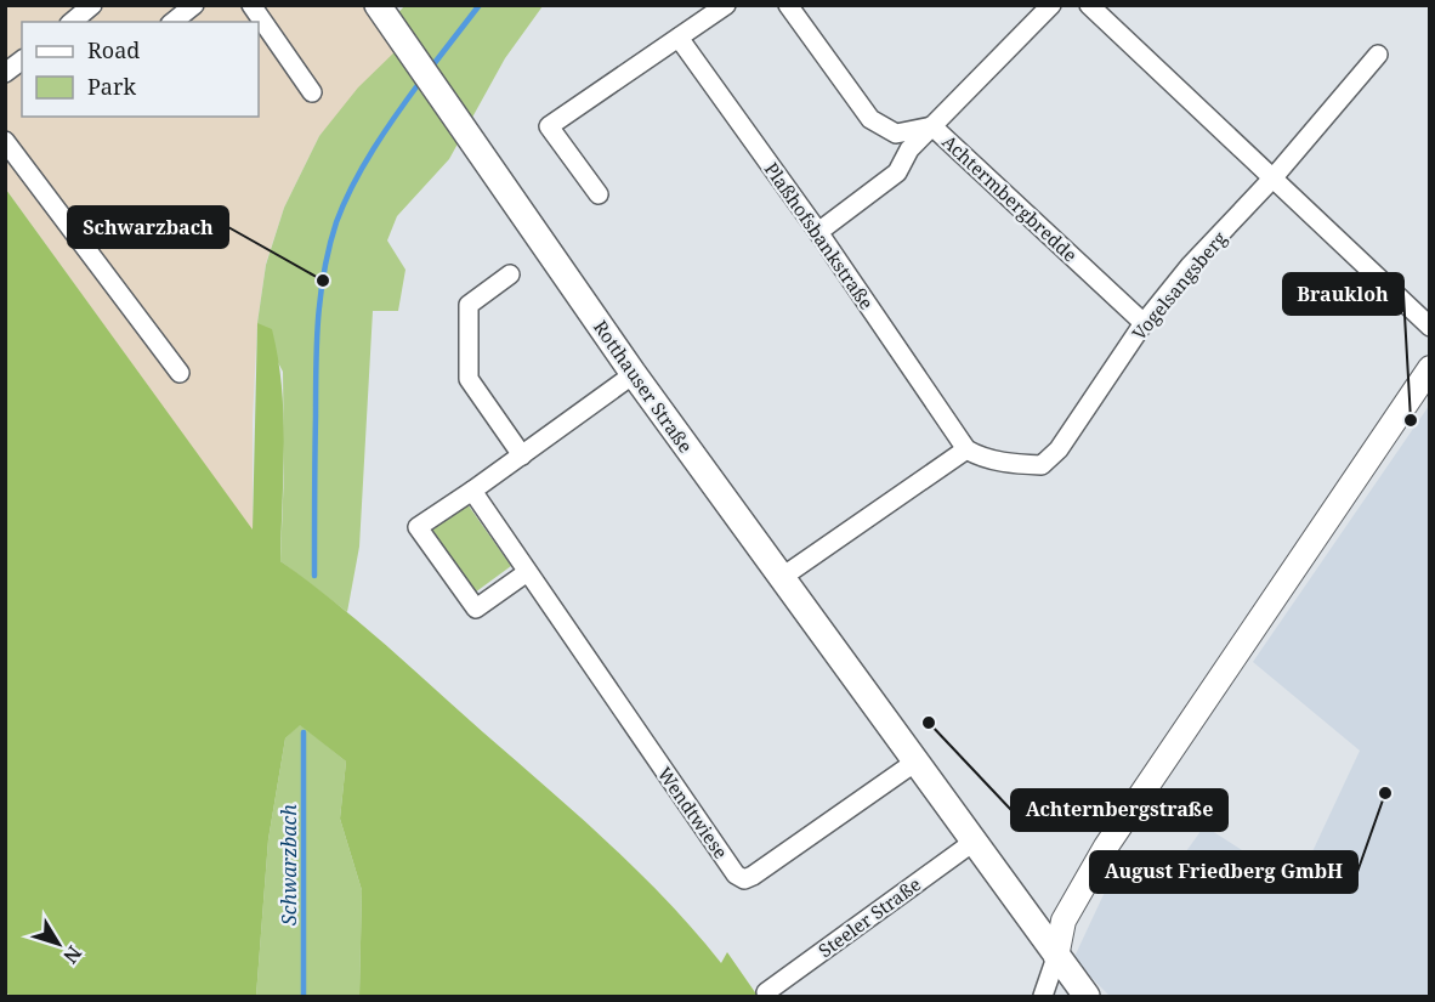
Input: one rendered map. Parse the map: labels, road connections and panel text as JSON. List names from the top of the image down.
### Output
{
  "streets": {
    "main road": ["Rotthauser Straße"],
    "street": [
      "Achtermbergbredde",
      "Plaßhofsbankstraße",
      "Vogelsangsberg",
      "Wendtwiese",
      "Steeler Straße"
    ]
  },
  "crossings": [
    ["Achtermbergbredde", "Vogelsangsberg"],
    ["Plaßhofsbankstraße", "Vogelsangsberg"],
    ["Rotthauser Straße", "Wendtwiese"]
  ],
  "water": ["Schwarzbach"],
  "places": [
    "Schwarzbach",
    "Braukloh",
    "Achternbergstraße",
    "August Friedberg GmbH"
  ],
  "legend": ["Road", "Park"],
  "north": "bottom right"
}
